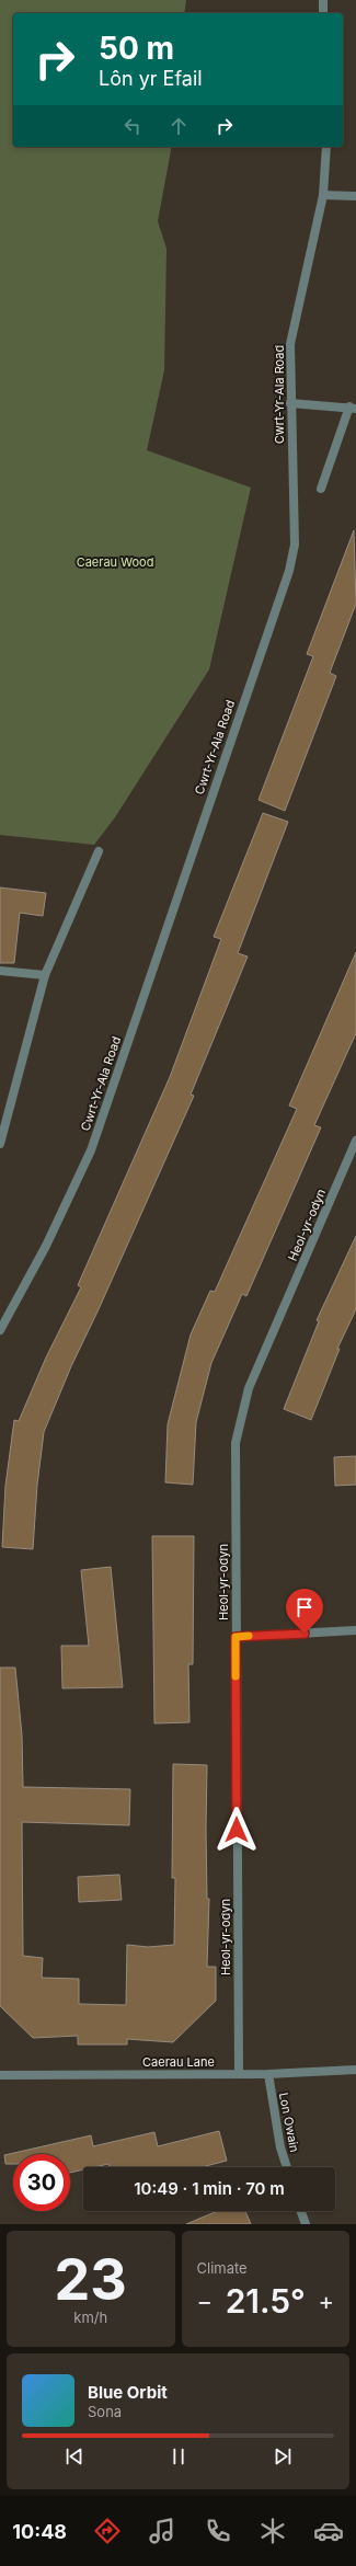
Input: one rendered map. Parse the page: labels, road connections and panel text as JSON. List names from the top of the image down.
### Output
{
  "streets": {
    "street": [
      "Cwrt-Yr-Ala Road",
      "Heol-yr-odyn",
      "Caerau Lane",
      "Lon Owain"
    ]
  },
  "crossings": [
    ["Heol-yr-odyn", "Caerau Lane"],
    ["Caerau Lane", "Lon Owain"]
  ],
  "parks": ["Caerau Wood"],
  "page": {
    "turn": ["50 m", "Lôn yr Efail"],
    "limit": "30",
    "trip": "10:49 · 1 min · 70 m",
    "tile": [
      ["23", "km/h"],
      "Climate"
    ],
    "heat": ["−", "21.5°", "+"],
    "song": ["Blue Orbit", "Sona"],
    "tabs": "10:48"
  }
}
